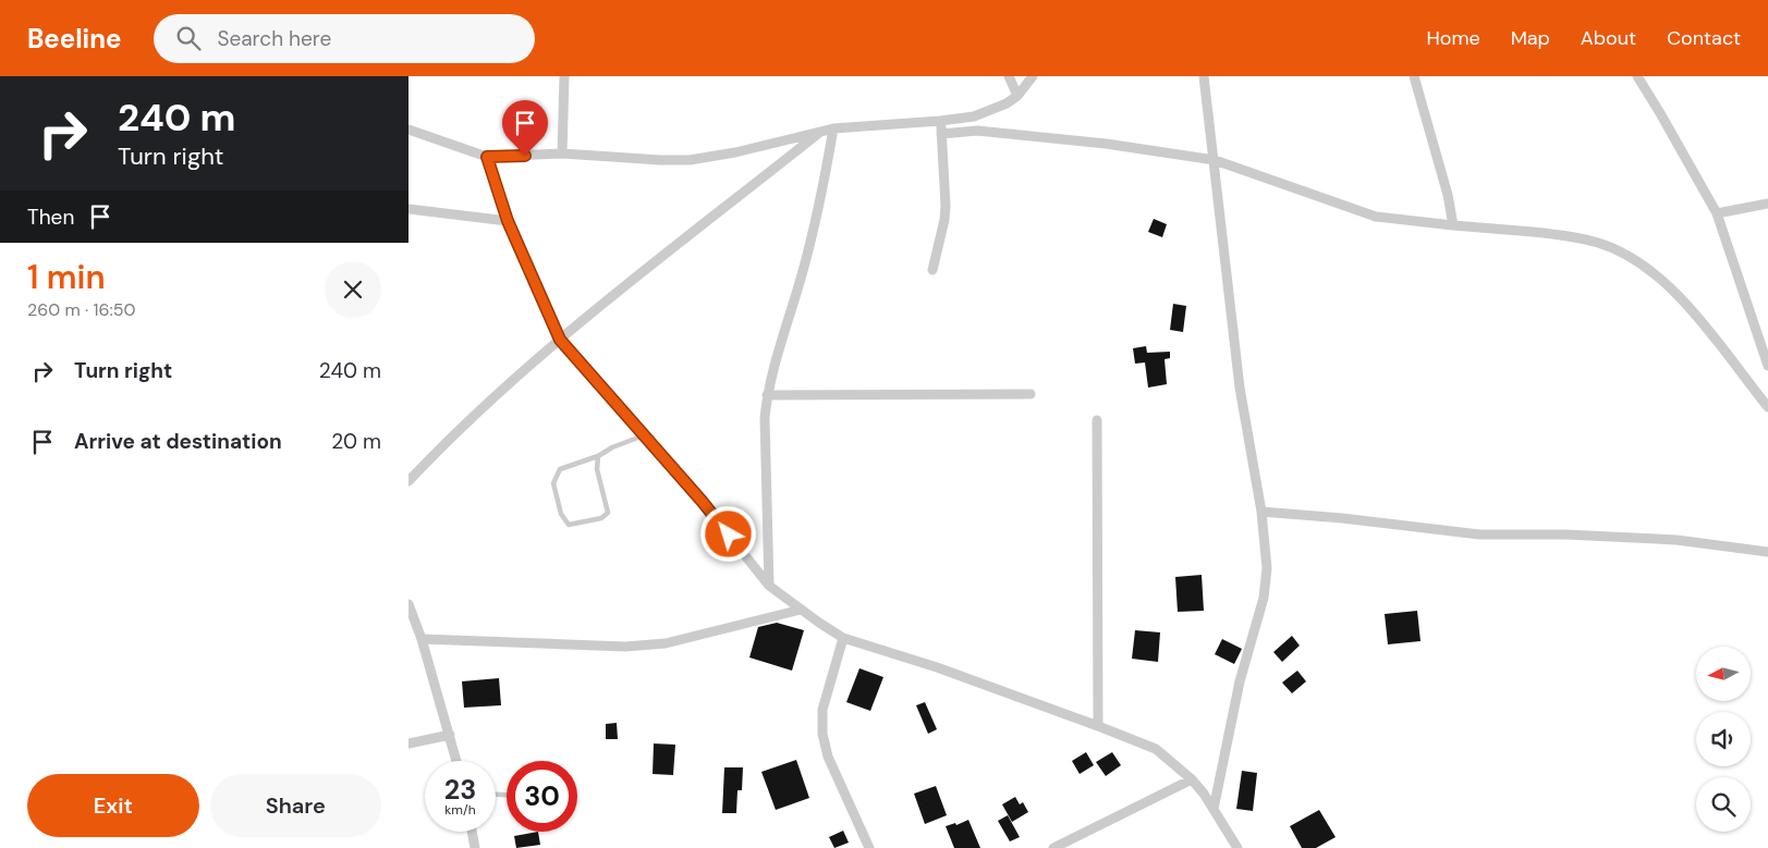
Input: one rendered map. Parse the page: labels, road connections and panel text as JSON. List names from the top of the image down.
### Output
{
  "north": "left",
  "page": {
    "header": "Beeline",
    "search": "Search here",
    "nav": [
      "Home",
      "Map",
      "About",
      "Contact"
    ],
    "turn": ["240 m", "Turn right"],
    "then": "Then",
    "heading": ["1 min", "260 m · 16:50"],
    "list": [
      {
        "name": "Turn right",
        "value": "240 m"
      },
      {
        "name": "Arrive at destination",
        "value": "20 m"
      }
    ],
    "speed": "23 km/h",
    "limit": "30",
    "buttons": ["Exit", "Share"]
  }
}
